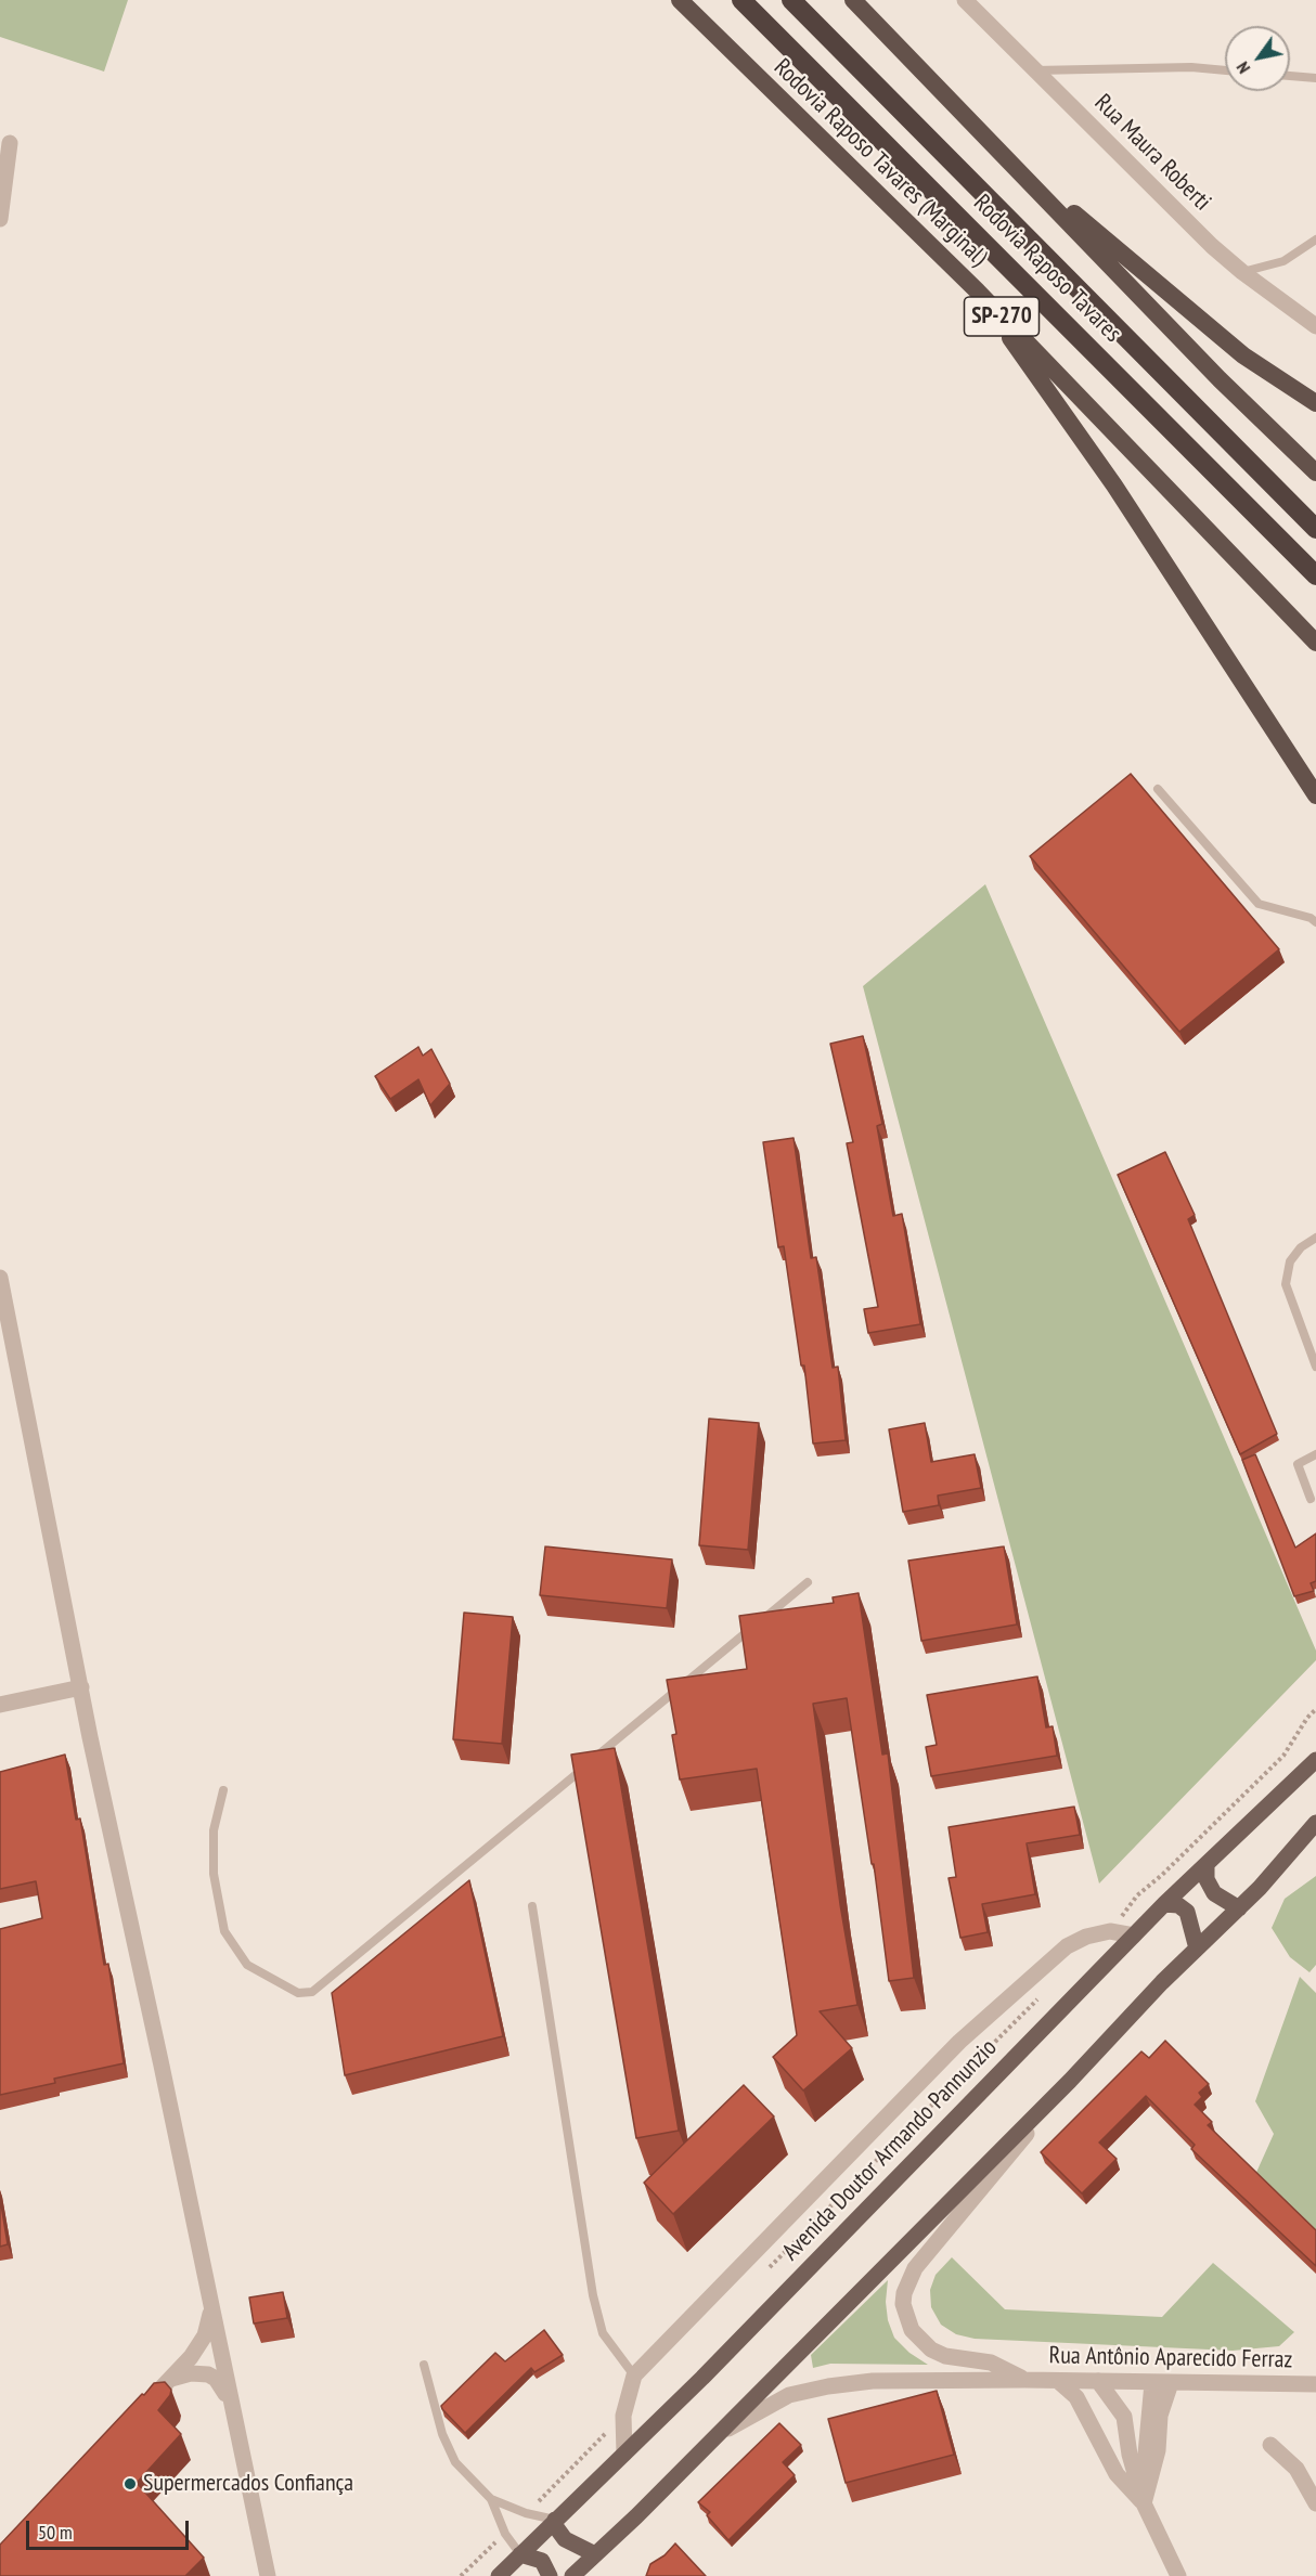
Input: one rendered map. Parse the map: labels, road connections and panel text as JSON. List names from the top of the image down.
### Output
{
  "streets": {
    "highway": ["Rodovia Raposo Tavares (Marginal)", "Rodovia Raposo Tavares", "SP-270"],
    "main road": ["Avenida Doutor Armando Pannunzio"],
    "street": ["Rua Maura Roberti", "Rua Antônio Aparecido Ferraz"]
  },
  "places": ["Supermercados Confiança"],
  "scale_bar": "50 m",
  "north": "bottom left"
}
